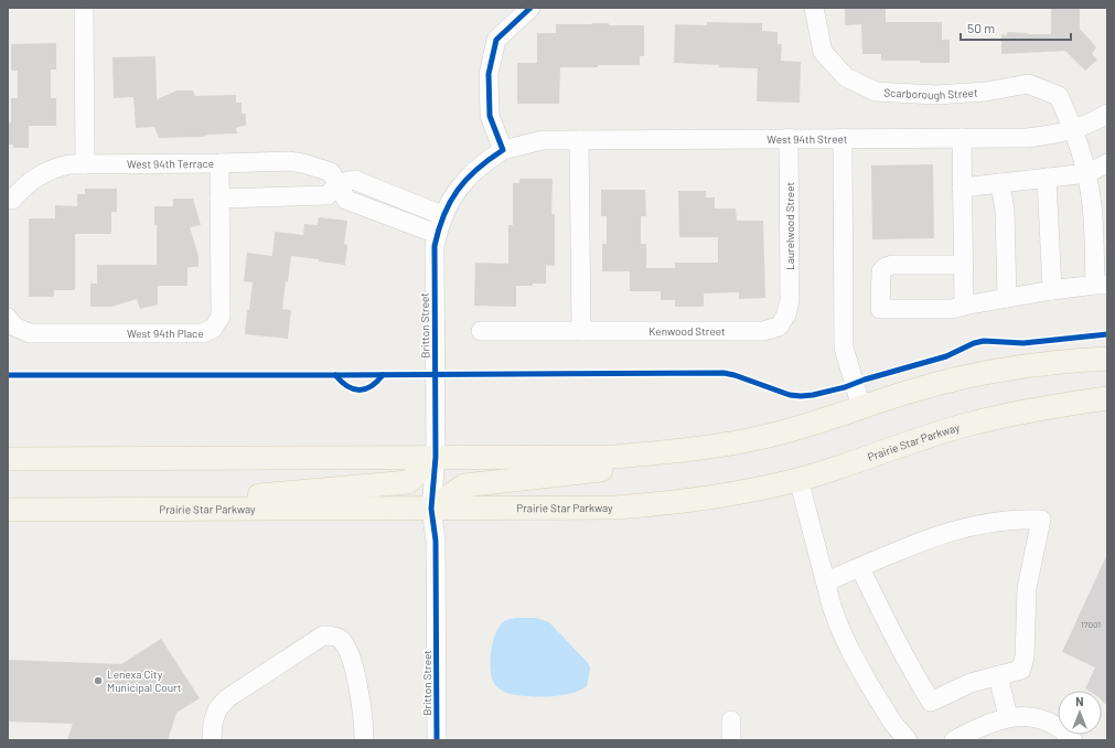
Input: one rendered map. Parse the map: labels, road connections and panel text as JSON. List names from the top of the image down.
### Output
{
  "streets": {
    "main road": ["Prairie Star Parkway"],
    "street": [
      "Scarborough Street",
      "West 94th Street",
      "West 94th Terrace",
      "Laurelwood Street",
      "Britton Street",
      "Kenwood Street",
      "West 94th Place"
    ]
  },
  "crossings": [
    ["Scarborough Street", "West 94th Street"],
    ["West 94th Street", "Laurelwood Street"],
    ["West 94th Street", "Britton Street"],
    ["West 94th Terrace", "Britton Street"],
    ["West 94th Terrace", "West 94th Place"],
    ["Laurelwood Street", "Kenwood Street"],
    ["Britton Street", "Prairie Star Parkway"]
  ],
  "places": ["Lenexa City Municipal Court"],
  "house_numbers": ["17001"],
  "scale_bar": "50 m",
  "north": "top"
}
